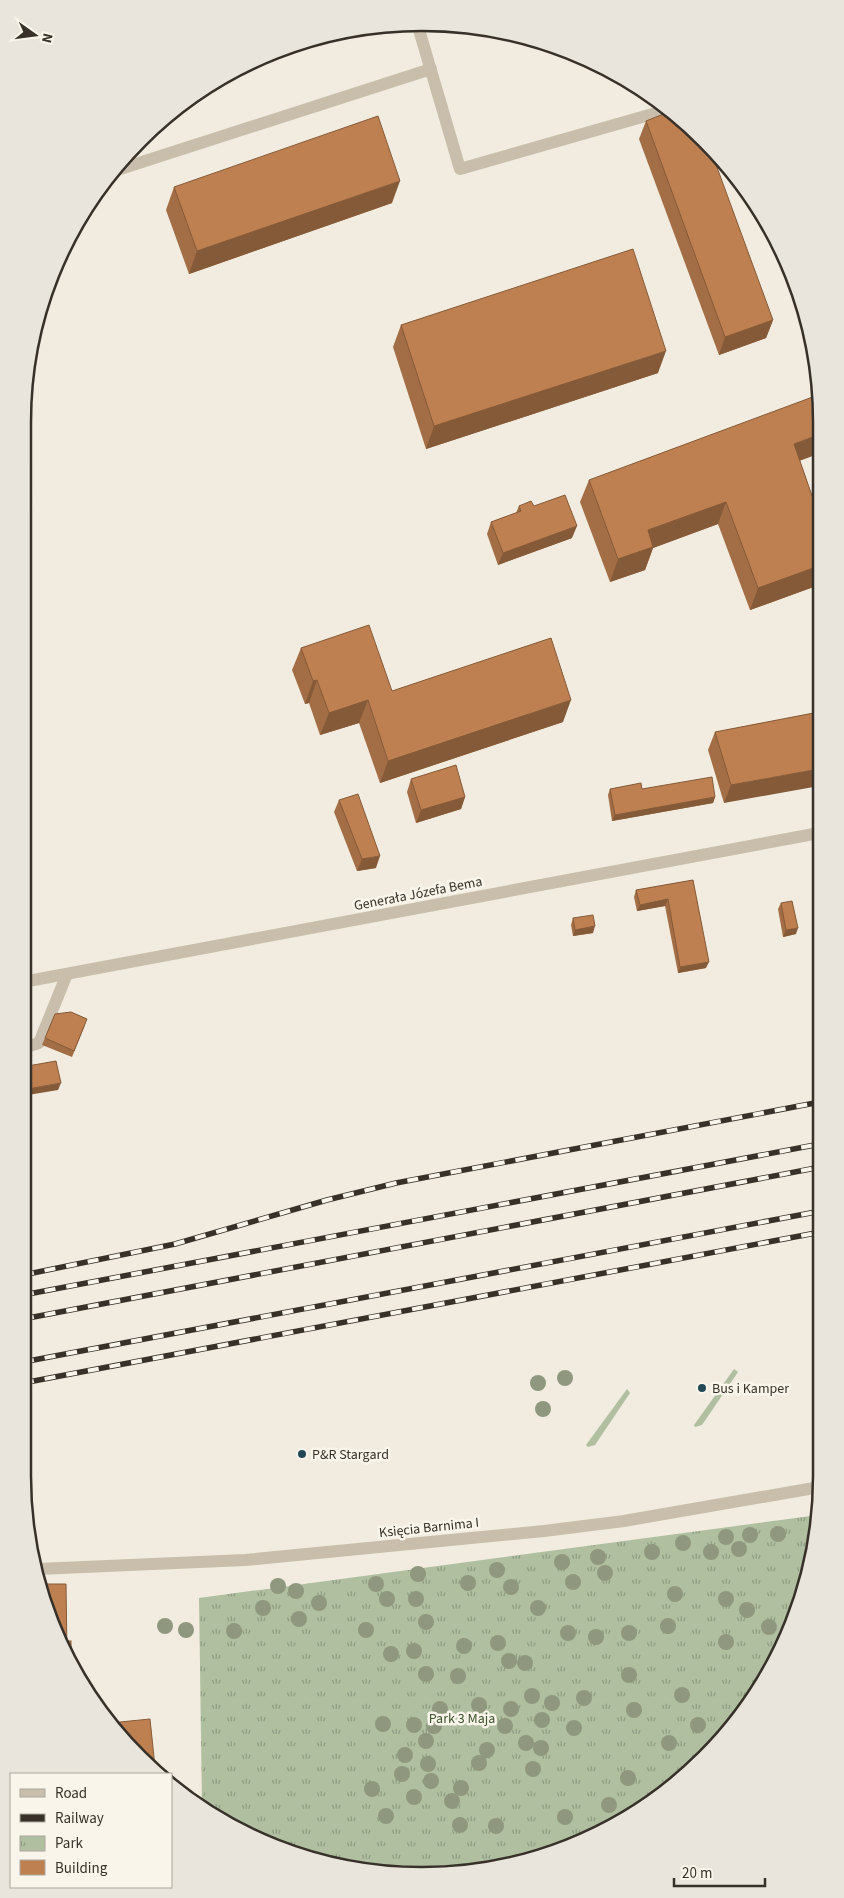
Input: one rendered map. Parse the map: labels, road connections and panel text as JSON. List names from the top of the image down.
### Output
{
  "streets": {
    "street": ["Generała Józefa Bema", "Księcia Barnima I"]
  },
  "parks": ["Park 3 Maja"],
  "places": ["Bus i Kamper", "P&R Stargard"],
  "legend": [
    "Road",
    "Railway",
    "Park",
    "Building"
  ],
  "scale_bar": "20 m",
  "north": "right"
}
